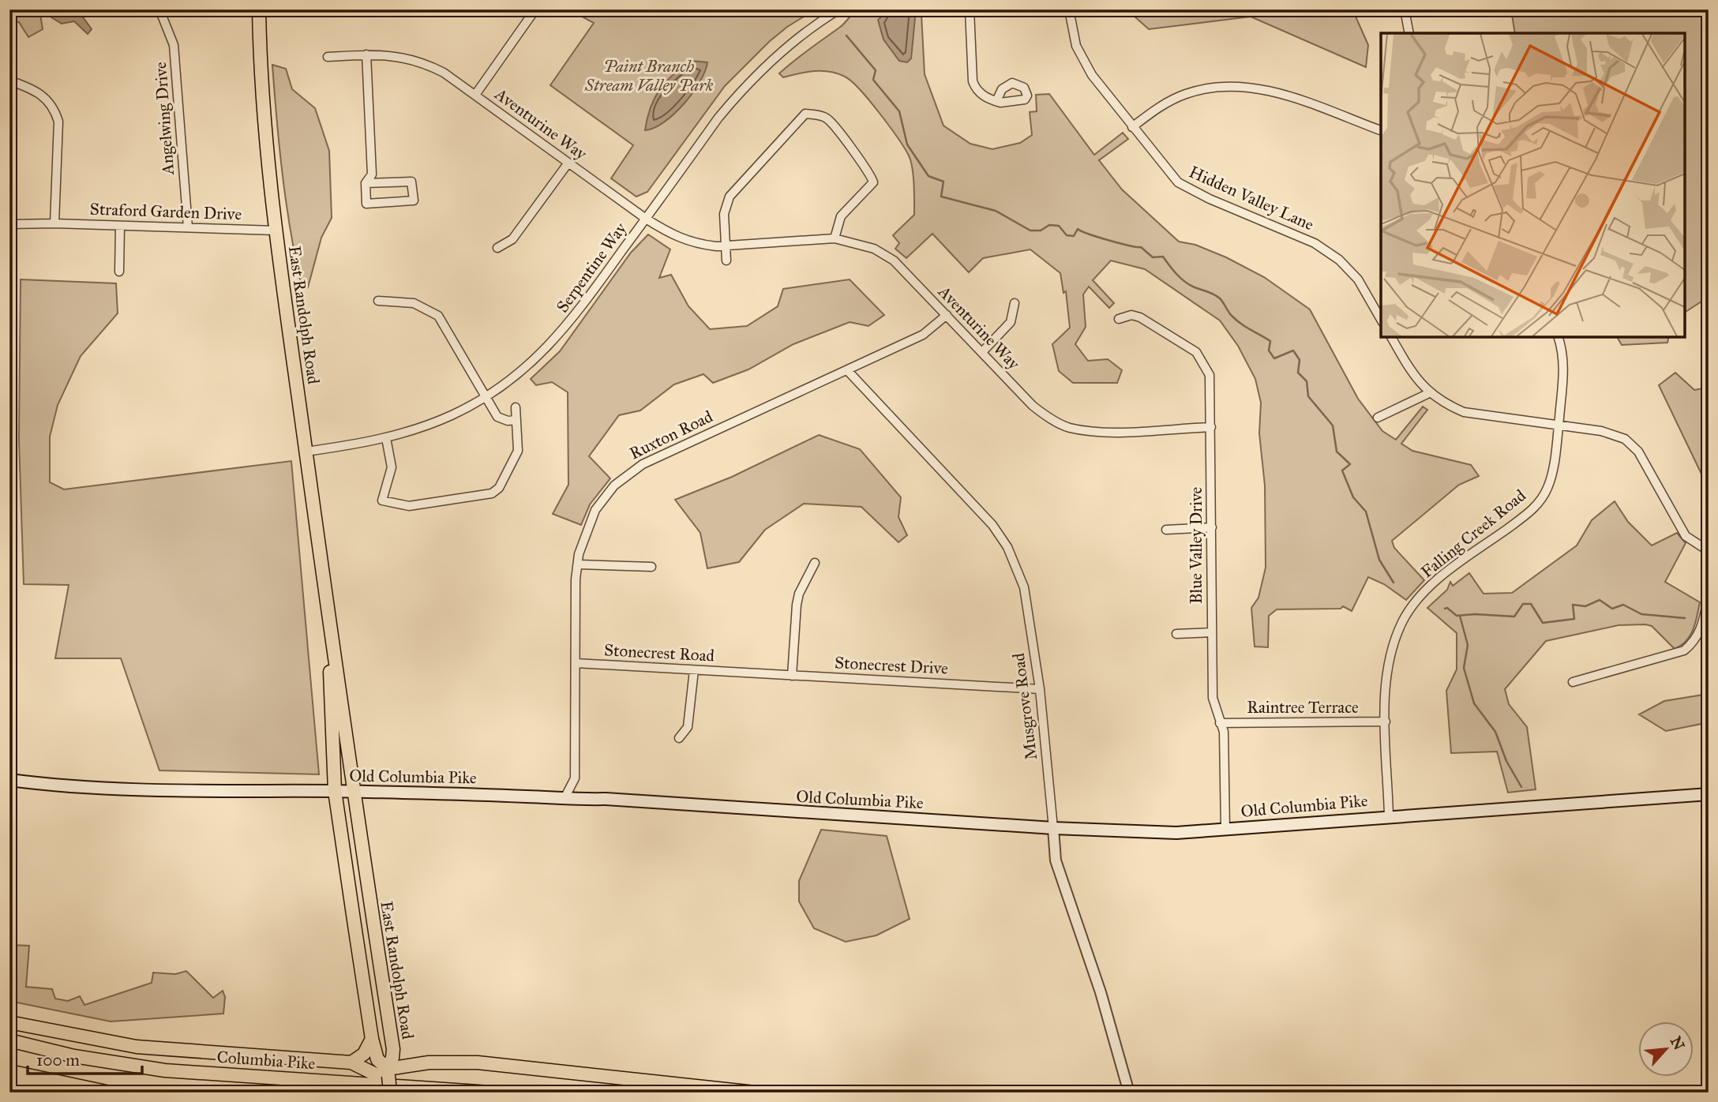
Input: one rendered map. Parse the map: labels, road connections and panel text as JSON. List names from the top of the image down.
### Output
{
  "streets": {
    "main road": ["East Randolph Road", "Old Columbia Pike", "Columbia Pike"],
    "street": [
      "Angelwing Drive",
      "Aventurine Way",
      "Hidden Valley Lane",
      "Straford Garden Drive",
      "Serpentine Way",
      "Ruxton Road",
      "Falling Creek Road",
      "Blue Valley Drive",
      "Stonecrest Road",
      "Stonecrest Drive",
      "Musgrove Road",
      "Raintree Terrace"
    ]
  },
  "crossings": [
    ["Angelwing Drive", "Straford Garden Drive"],
    ["Aventurine Way", "Serpentine Way"],
    ["Aventurine Way", "Ruxton Road"],
    ["Aventurine Way", "Blue Valley Drive"],
    ["Straford Garden Drive", "East Randolph Road"],
    ["Serpentine Way", "East Randolph Road"],
    ["East Randolph Road", "Old Columbia Pike"],
    ["Ruxton Road", "Stonecrest Road"],
    ["Ruxton Road", "Musgrove Road"],
    ["Ruxton Road", "Old Columbia Pike"],
    ["Falling Creek Road", "Raintree Terrace"],
    ["Falling Creek Road", "Old Columbia Pike"],
    ["Blue Valley Drive", "Raintree Terrace"],
    ["Blue Valley Drive", "Old Columbia Pike"],
    ["Stonecrest Road", "Stonecrest Drive"],
    ["Stonecrest Drive", "Musgrove Road"],
    ["Musgrove Road", "Old Columbia Pike"]
  ],
  "parks": ["Paint Branch Stream Valley Park"],
  "scale_bar": "100 m",
  "north": "top right"
}
